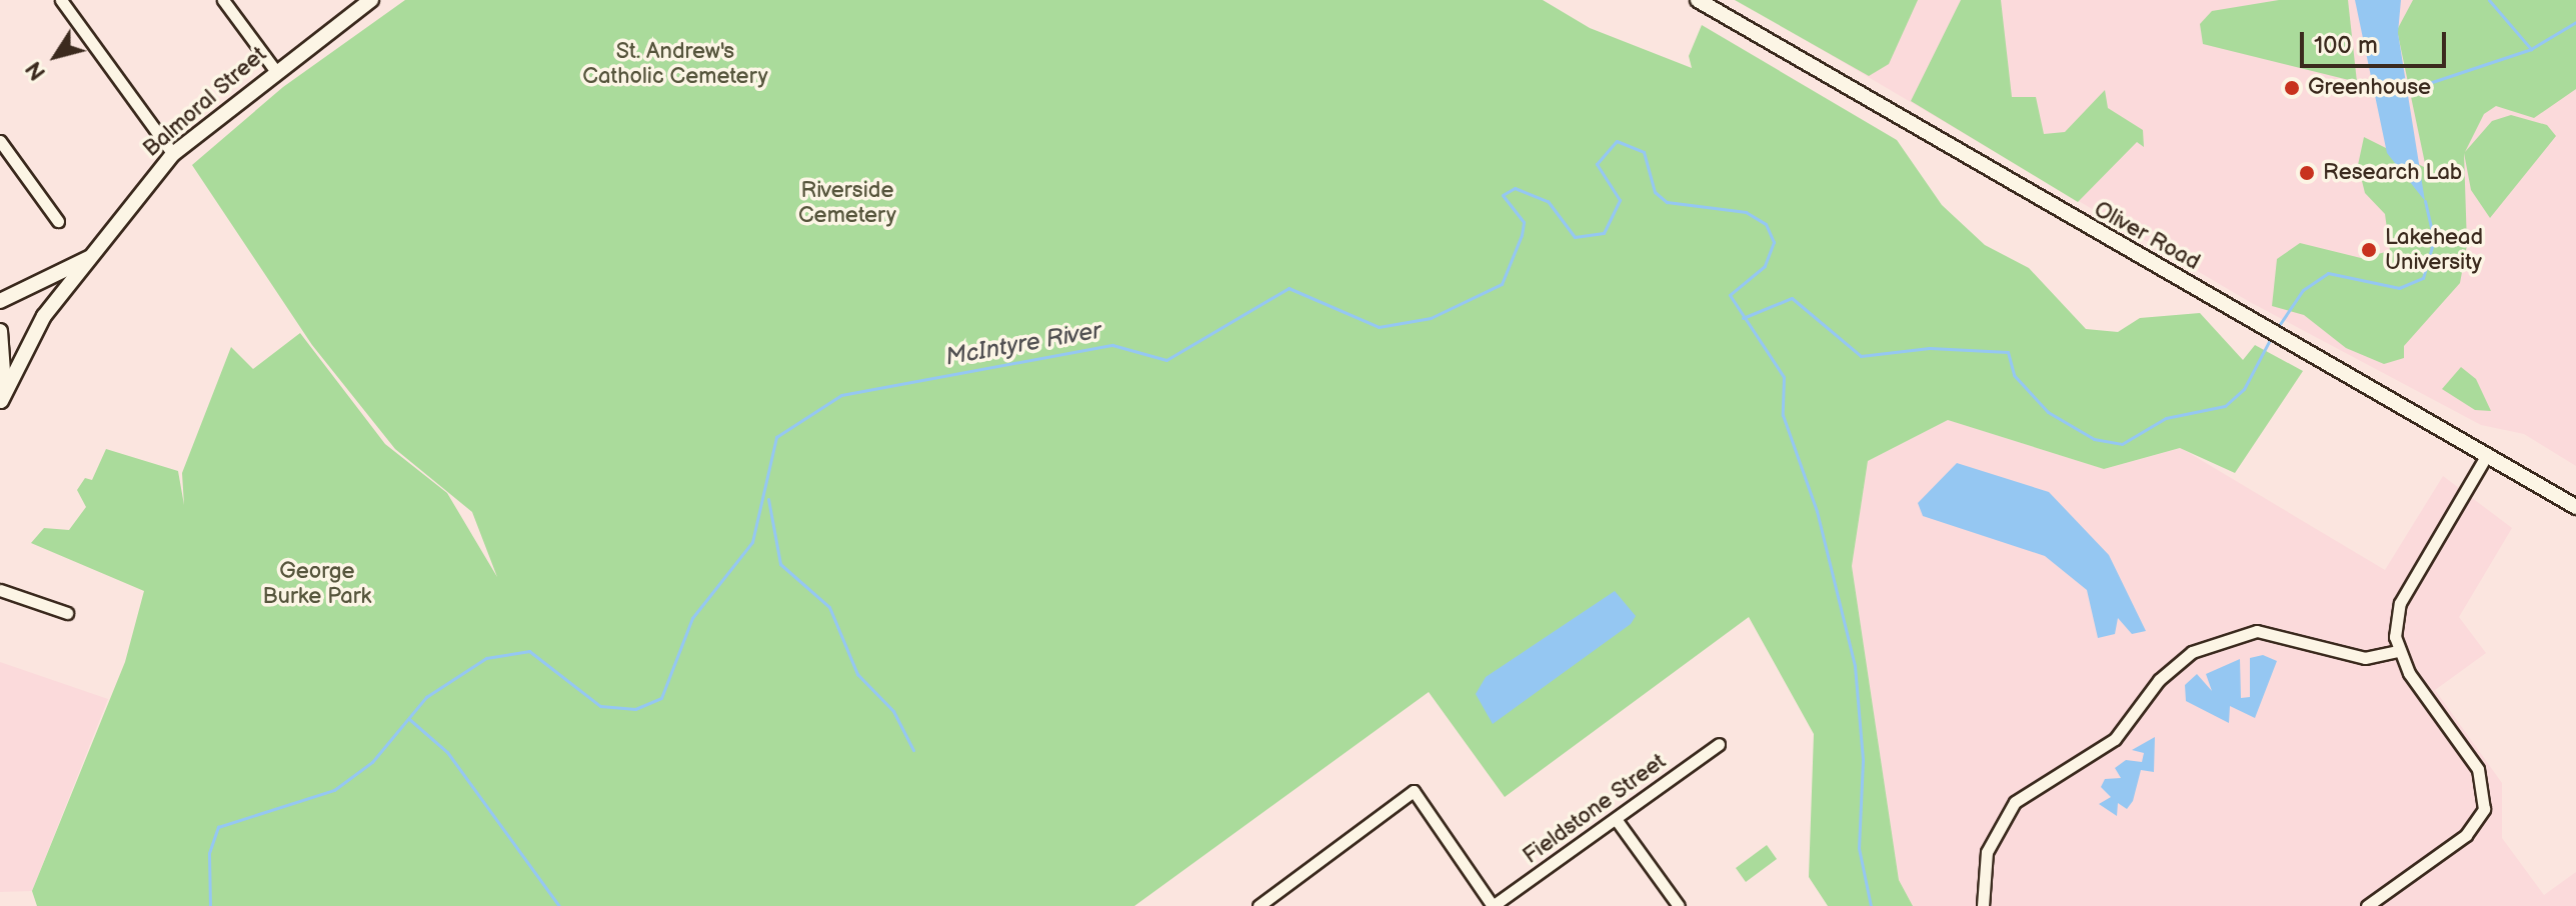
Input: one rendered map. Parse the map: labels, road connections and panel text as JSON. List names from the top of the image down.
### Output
{
  "streets": {
    "main road": ["Balmoral Street", "Oliver Road"],
    "street": ["Fieldstone Street"]
  },
  "water": ["McIntyre River"],
  "parks": ["St. Andrew's Catholic Cemetery", "Riverside Cemetery", "George Burke Park"],
  "places": ["Greenhouse", "Research Lab", "Lakehead University"],
  "scale_bar": "100 m",
  "north": "bottom left"
}
